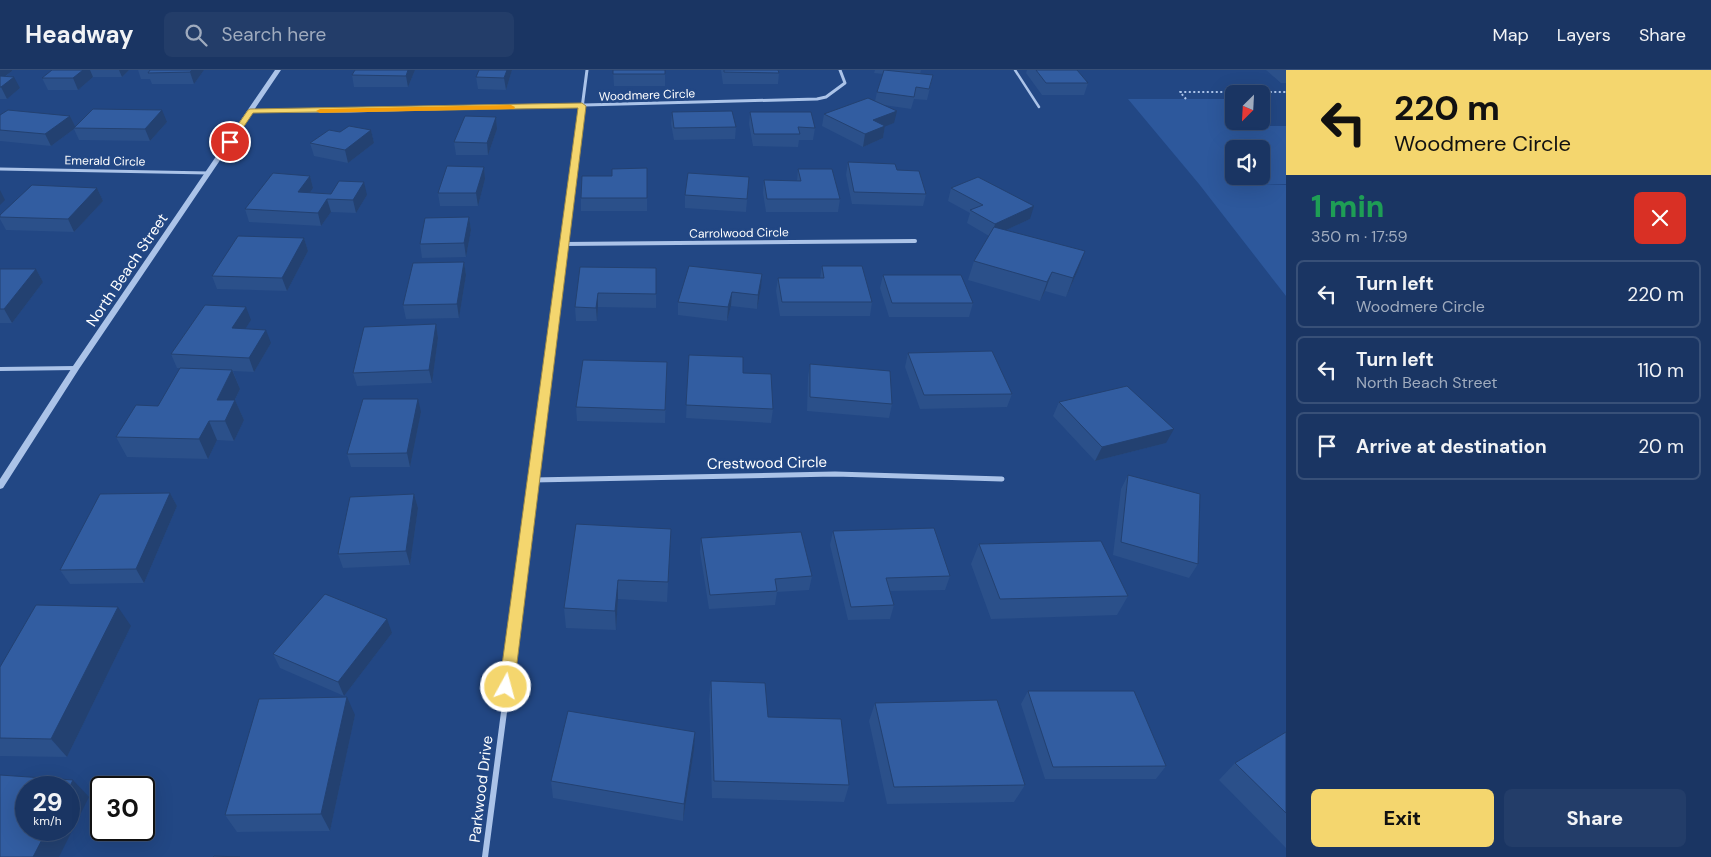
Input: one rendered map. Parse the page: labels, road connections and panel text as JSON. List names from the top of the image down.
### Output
{
  "streets": {
    "street": [
      "Woodmere Circle",
      "Emerald Circle",
      "Carrolwood Circle",
      "North Beach Street",
      "Crestwood Circle",
      "Parkwood Drive"
    ]
  },
  "crossings": [
    ["Woodmere Circle", "North Beach Street"],
    ["Woodmere Circle", "Parkwood Drive"],
    ["Emerald Circle", "North Beach Street"],
    ["Carrolwood Circle", "Parkwood Drive"],
    ["Crestwood Circle", "Parkwood Drive"]
  ],
  "north": "bottom left",
  "page": {
    "header": "Headway",
    "search": "Search here",
    "nav": ["Map", "Layers", "Share"],
    "turn": ["220 m", "Woodmere Circle"],
    "heading": ["1 min", "350 m · 17:59"],
    "list": [
      {
        "name": "Turn left",
        "note": "Woodmere Circle",
        "value": "220 m"
      },
      {
        "name": "Turn left",
        "note": "North Beach Street",
        "value": "110 m"
      },
      {
        "name": "Arrive at destination",
        "value": "20 m"
      }
    ],
    "speed": "29 km/h",
    "limit": "30",
    "buttons": ["Exit", "Share"]
  }
}
